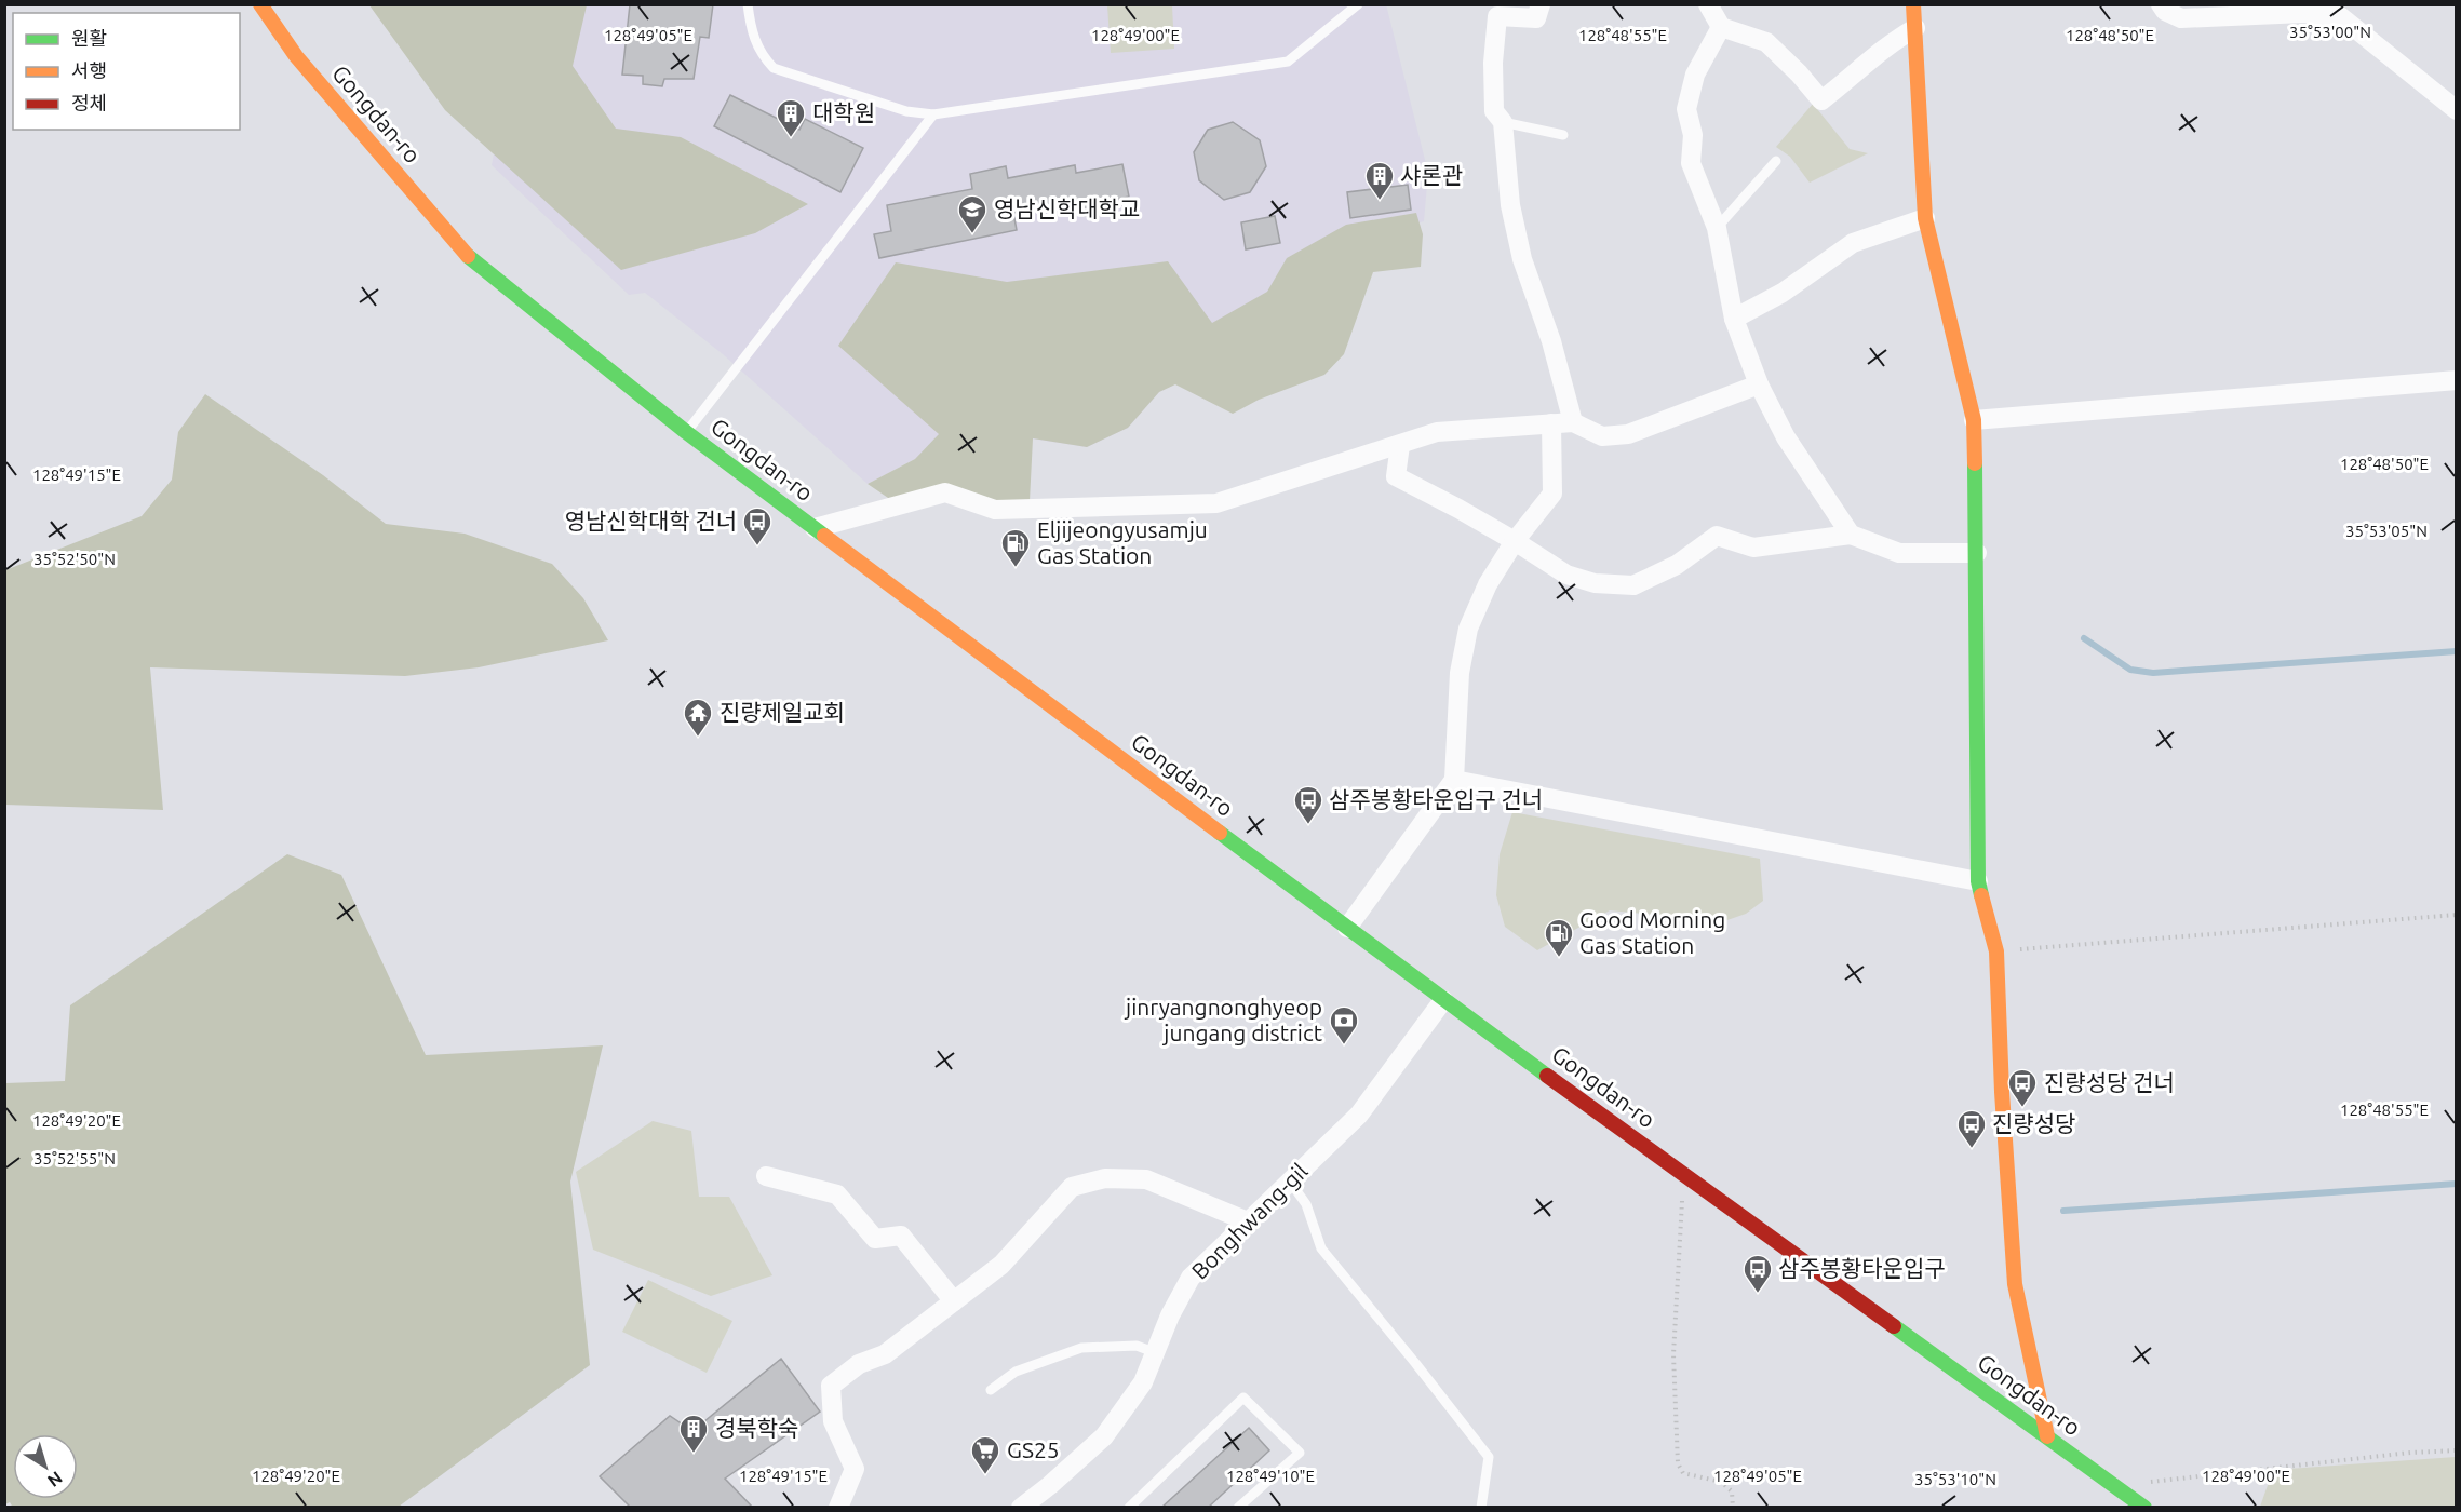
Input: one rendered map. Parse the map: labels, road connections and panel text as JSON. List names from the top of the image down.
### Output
{
  "streets": {
    "street": ["Gongdan-ro", "Bonghwang-gil"]
  },
  "crossings": [
    ["Gongdan-ro", "Bonghwang-gil"]
  ],
  "places": {
    "building": ["대학원", "샤론관", "경북학숙"],
    "school or university": ["영남신학대학교"],
    "bus stop": [
      "영남신학대학 건너",
      "삼주봉황타운입구 건너",
      "진량성당 건너",
      "진량성당",
      "삼주봉황타운입구"
    ],
    "fuel station": ["Eljijeongyusamju Gas Station", "Good Morning Gas Station"],
    "temple": ["진량제일교회"],
    "bank": ["jinryangnonghyeop jungang district"],
    "supermarket": ["GS25"]
  },
  "legend": ["원활", "서행", "정체"],
  "north": "bottom right",
  "coordinates": [
    "35°53'00\"N",
    "128°49'05\"E",
    "128°49'00\"E",
    "128°48'55\"E",
    "128°48'50\"E",
    "128°49'15\"E",
    "35°53'05\"N",
    "35°52'50\"N",
    "128°49'20\"E",
    "35°52'55\"N",
    "128°49'10\"E",
    "35°53'10\"N"
  ]
}
